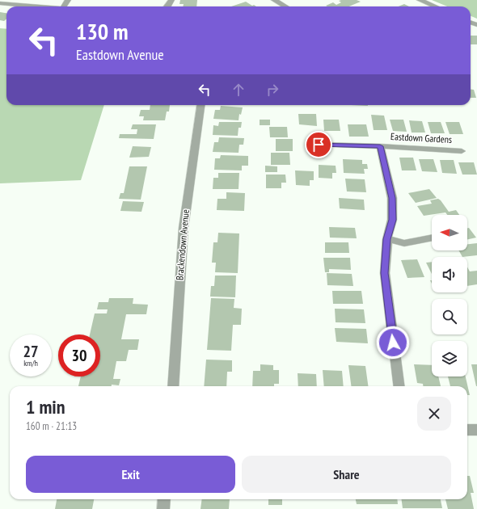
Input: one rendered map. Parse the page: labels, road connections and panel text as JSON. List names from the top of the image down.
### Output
{
  "streets": {
    "street": ["Eastdown Gardens", "Brackendown Avenue"]
  },
  "north": "left",
  "page": {
    "turn": ["130 m", "Eastdown Avenue"],
    "speed": "27 km/h",
    "limit": "30",
    "heading": ["1 min", "160 m · 21:13"],
    "buttons": ["Exit", "Share"]
  }
}
